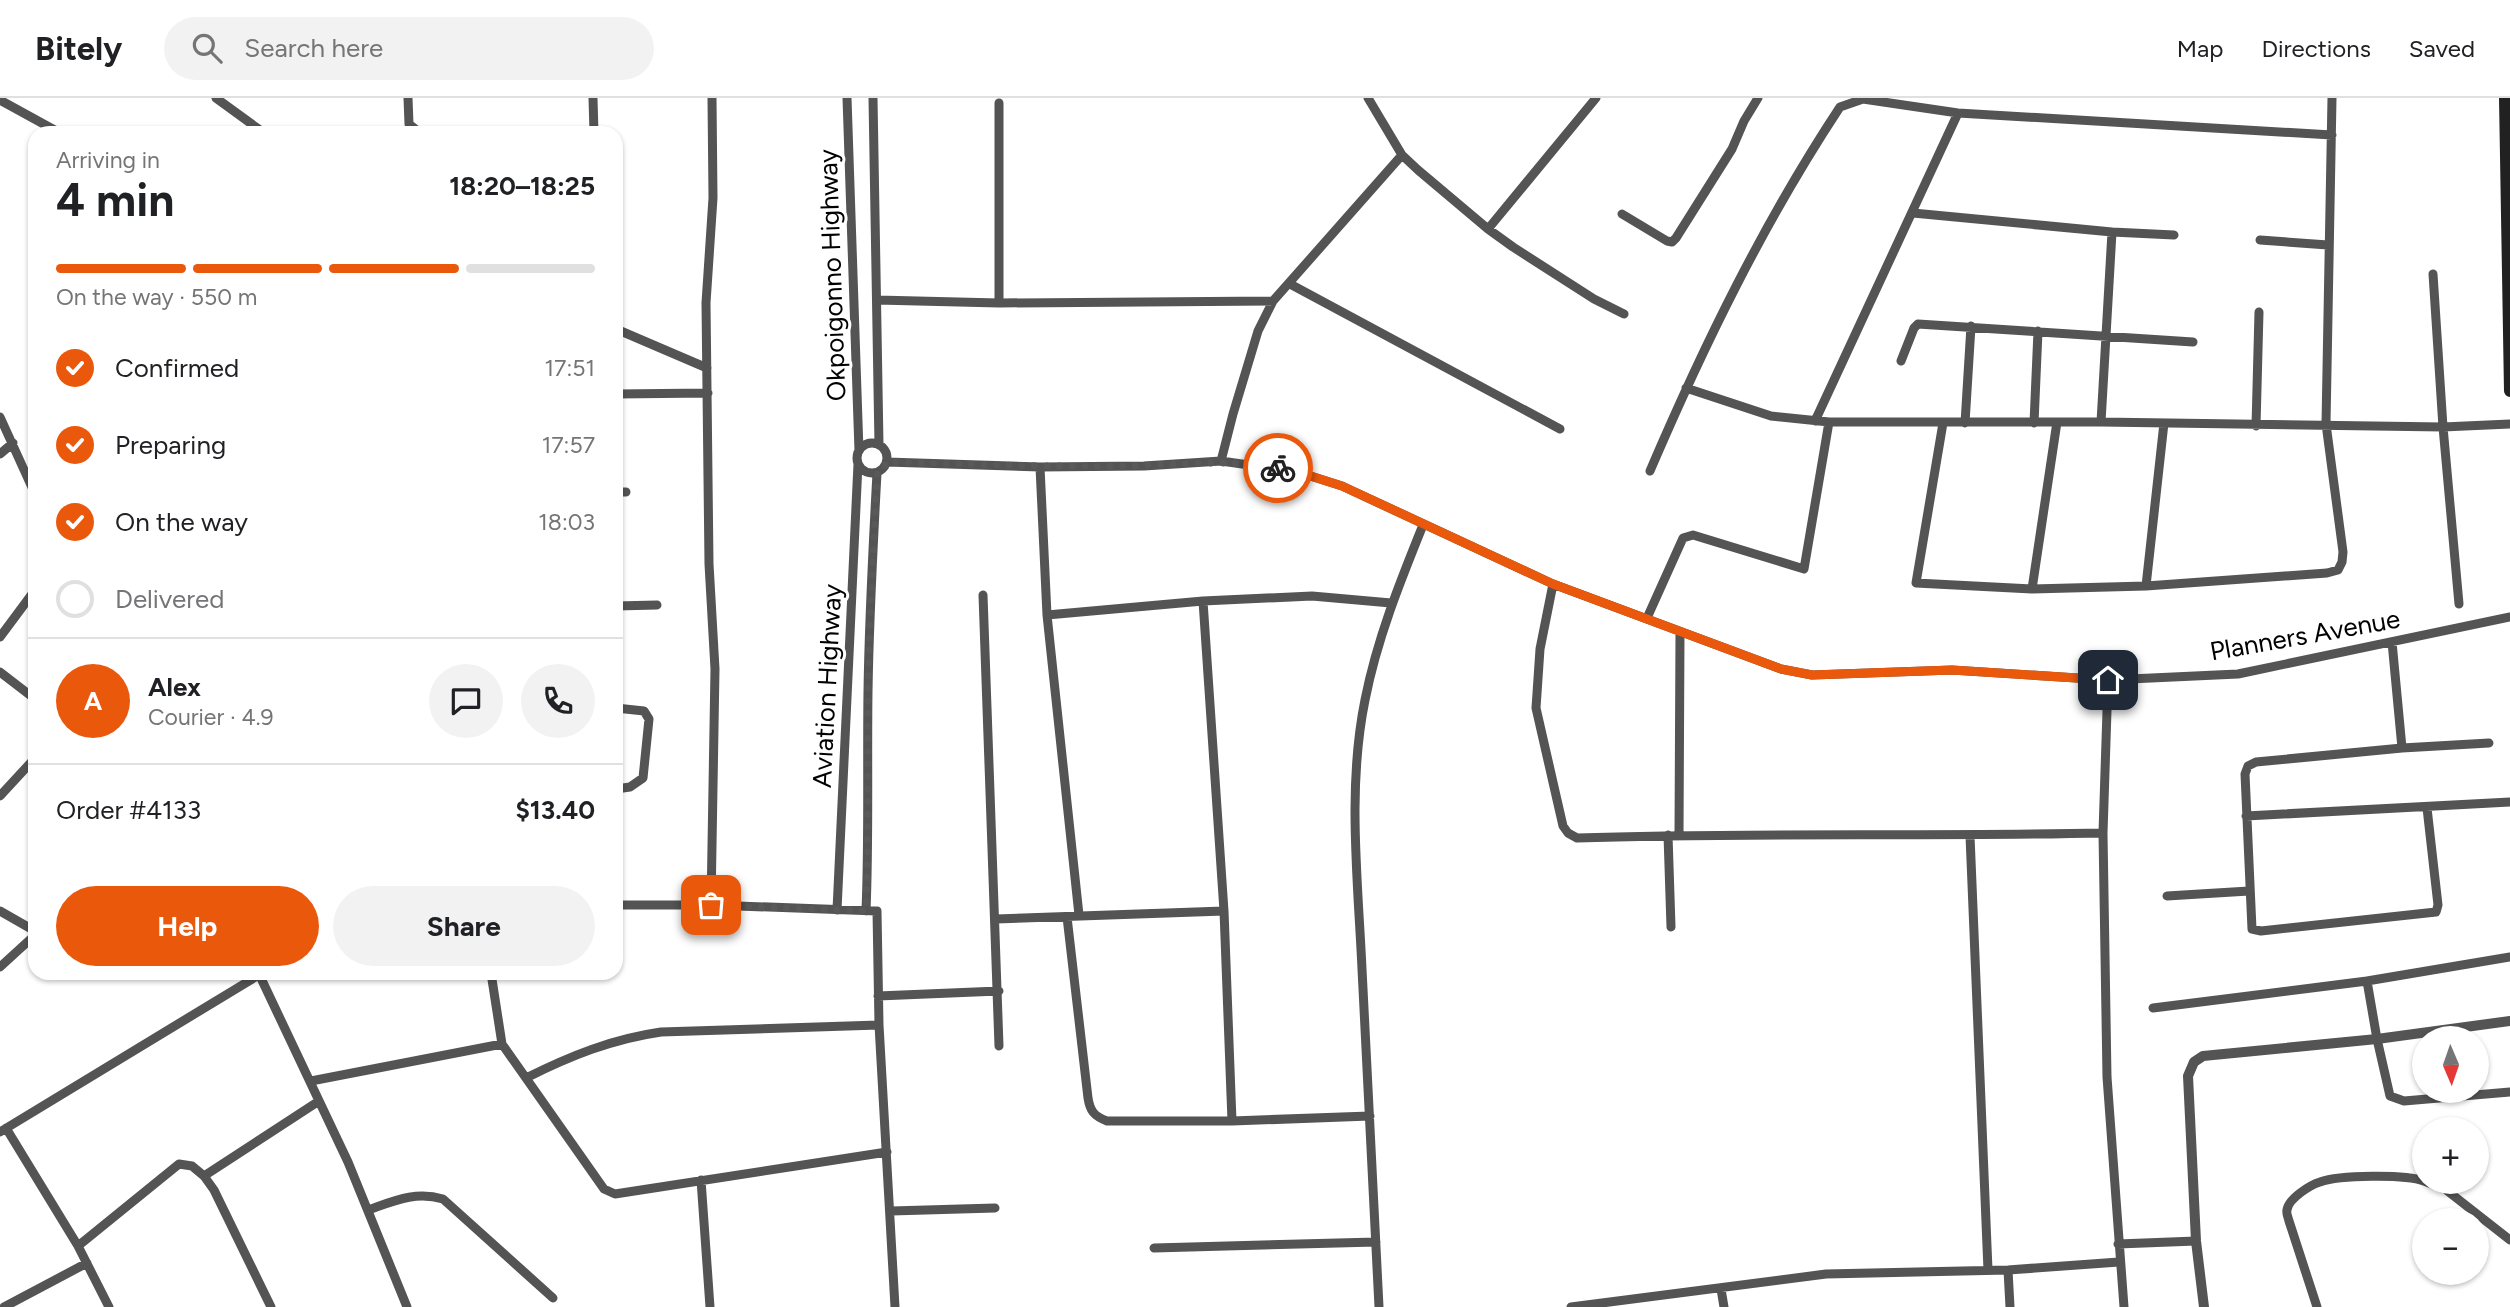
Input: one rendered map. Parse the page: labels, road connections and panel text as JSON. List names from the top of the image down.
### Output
{
  "streets": {
    "street": ["Okpoigonno Highway", "Planners Avenue", "Aviation Highway"]
  },
  "crossings": [
    ["Okpoigonno Highway", "Planners Avenue"],
    ["Okpoigonno Highway", "Aviation Highway"],
    ["Planners Avenue", "Aviation Highway"]
  ],
  "north": "bottom",
  "page": {
    "header": "Bitely",
    "search": "Search here",
    "nav": ["Map", "Directions", "Saved"],
    "heading": ["4 min", "Arriving in", "18:20–18:25"],
    "panel": [
      "Alex",
      "Courier · 4.9",
      "Order #4133",
      "$13.40"
    ],
    "bar": "On the way · 550 m",
    "list": [
      ["Confirmed", "17:51"],
      ["Preparing", "17:57"],
      ["On the way", "18:03"],
      "Delivered"
    ],
    "round": "A",
    "buttons": ["Help", "Share"],
    "map_buttons": ["+", "−"]
  }
}
